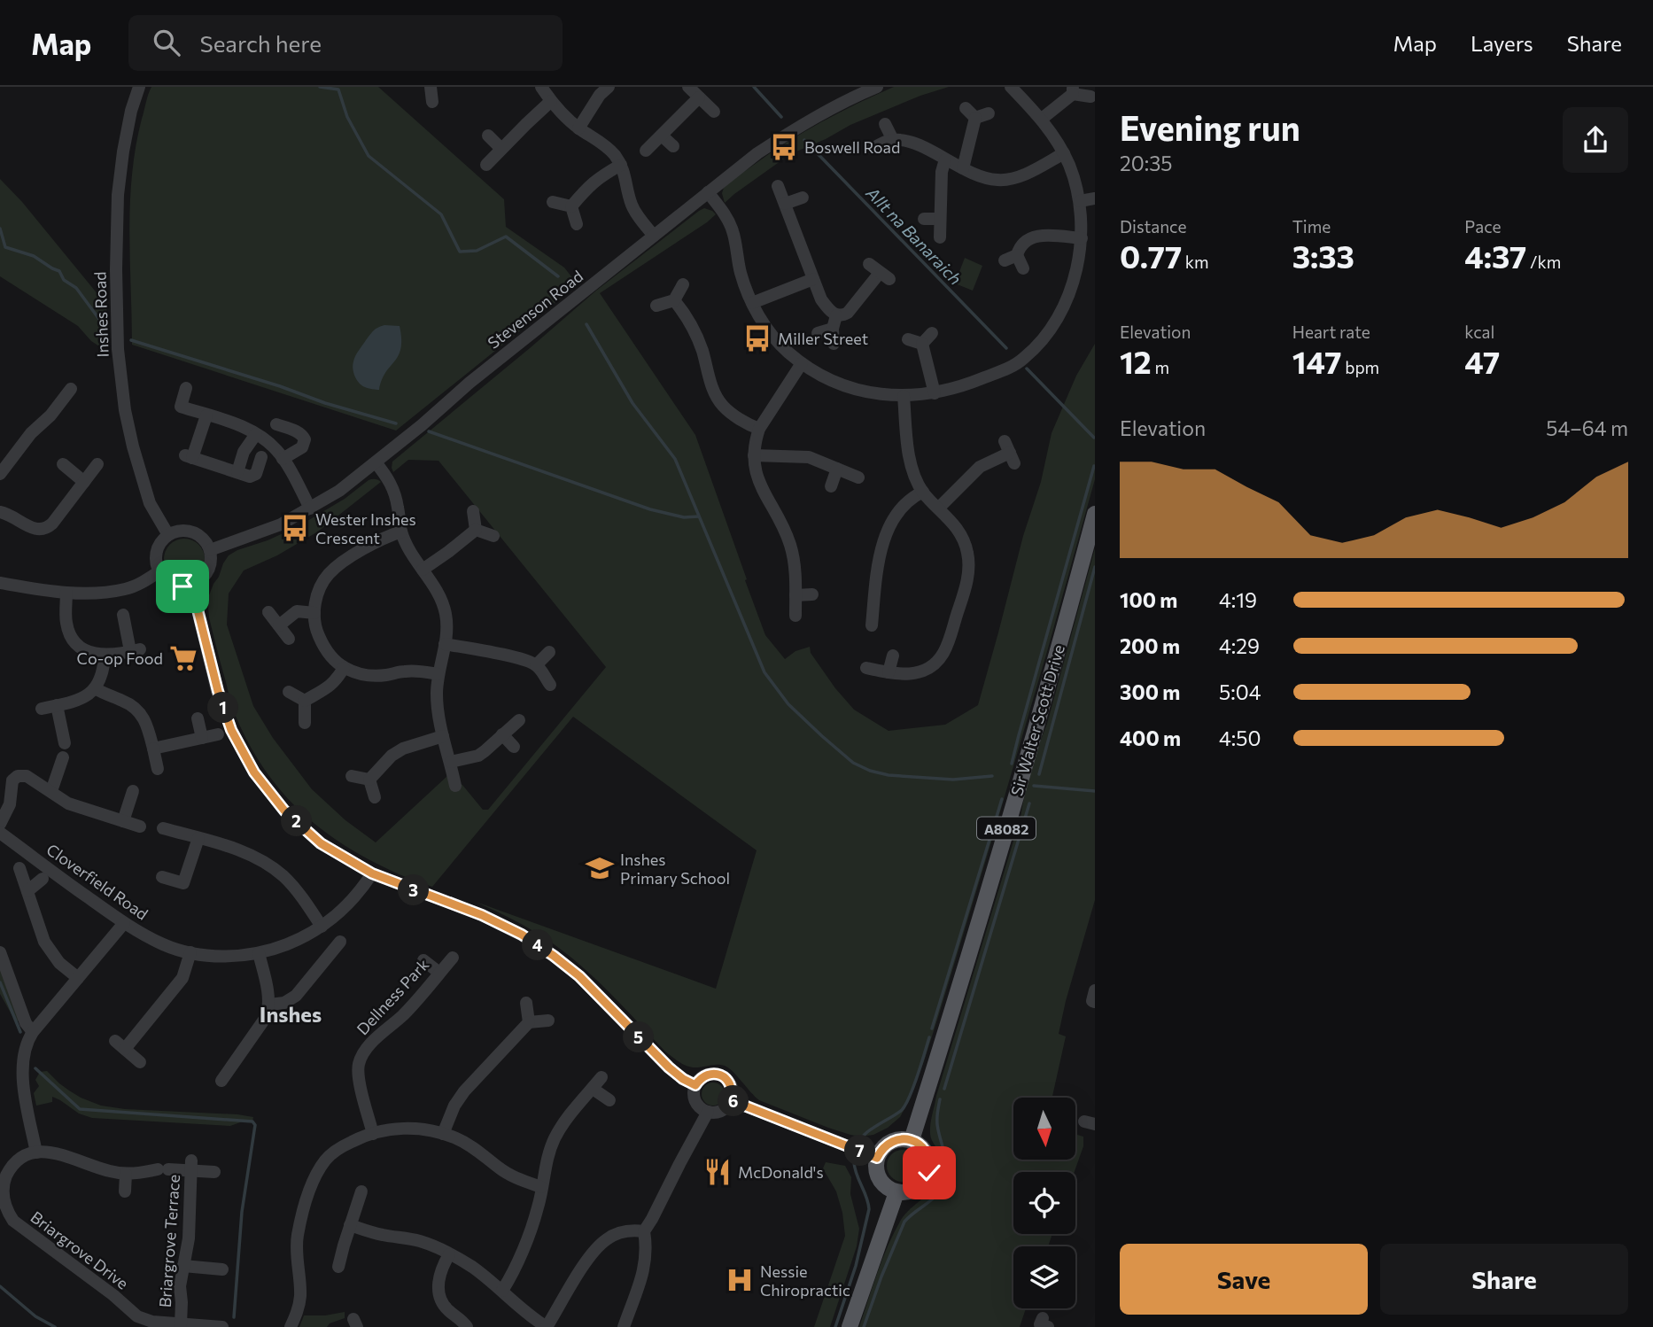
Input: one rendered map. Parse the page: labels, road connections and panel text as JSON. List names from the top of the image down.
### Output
{
  "streets": {
    "main road": ["Sir Walter Scott Drive", "A8082"],
    "street": [
      "Stevenson Road",
      "Inshes Road",
      "Cloverfield Road",
      "Dellness Park",
      "Briargrove Terrace",
      "Briargrove Drive"
    ]
  },
  "crossings": [
    ["Stevenson Road", "Inshes Road"],
    ["Briargrove Terrace", "Briargrove Drive"]
  ],
  "districts": ["Inshes"],
  "water": ["Allt na Banaraich"],
  "places": {
    "bus stop": ["Boswell Road", "Miller Street", "Wester Inshes Crescent"],
    "supermarket": ["Co-op Food"],
    "school or university": ["Inshes Primary School"],
    "restaurant": ["McDonald's"],
    "hospital": ["Nessie Chiropractic"]
  },
  "north": "bottom",
  "page": {
    "header": "Map",
    "search": "Search here",
    "nav": ["Map", "Layers", "Share"],
    "heading": ["Evening run", "20:35"],
    "stats": [
      ["Distance", "0.77 km"],
      ["Time", "3:33"],
      ["Pace", "4:37 /km"],
      ["Elevation", "12 m"],
      ["Heart rate", "147 bpm"],
      ["kcal", "47"]
    ],
    "chart": ["Elevation", "54–64 m"],
    "list": [
      {
        "name": "100 m",
        "note": "4:19"
      },
      {
        "name": "200 m",
        "note": "4:29"
      },
      {
        "name": "300 m",
        "note": "5:04"
      },
      {
        "name": "400 m",
        "note": "4:50"
      }
    ],
    "pins": [
      "1",
      "2",
      "3",
      "4",
      "5",
      "6",
      "7"
    ],
    "buttons": ["Save", "Share"]
  }
}
